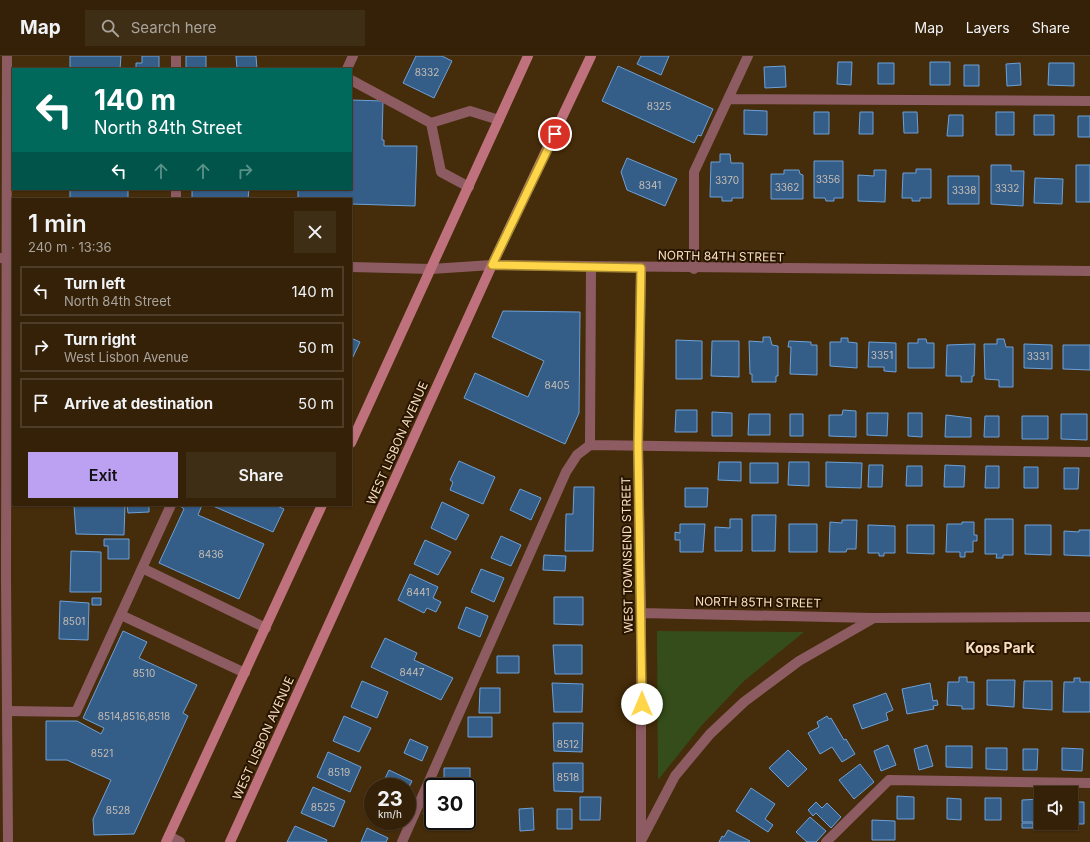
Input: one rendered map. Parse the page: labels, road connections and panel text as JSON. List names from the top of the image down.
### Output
{
  "streets": {
    "main road": ["WEST LISBON AVENUE"],
    "street": ["NORTH 84TH STREET", "WEST TOWNSEND STREET", "NORTH 85TH STREET"]
  },
  "crossings": [
    ["NORTH 84TH STREET", "WEST LISBON AVENUE"],
    ["NORTH 84TH STREET", "WEST TOWNSEND STREET"],
    ["WEST TOWNSEND STREET", "NORTH 85TH STREET"]
  ],
  "districts": ["Kops Park"],
  "house_numbers": [
    "8332",
    "8325",
    "3356",
    "3370",
    "8341",
    "3362",
    "3332",
    "3338",
    "3351",
    "3331",
    "8405",
    "8436",
    "8441",
    "8501",
    "8447",
    "8510",
    "8514,8516,8518",
    "8512",
    "8521",
    "8519",
    "8518",
    "8525",
    "8528"
  ],
  "page": {
    "header": "Map",
    "search": "Search here",
    "nav": ["Map", "Layers", "Share"],
    "turn": ["140 m", "North 84th Street"],
    "heading": ["1 min", "240 m · 13:36"],
    "list": [
      {
        "name": "Turn left",
        "note": "North 84th Street",
        "value": "140 m"
      },
      {
        "name": "Turn right",
        "note": "West Lisbon Avenue",
        "value": "50 m"
      },
      {
        "name": "Arrive at destination",
        "value": "50 m"
      }
    ],
    "buttons": ["Exit", "Share"],
    "speed": "23 km/h",
    "limit": "30"
  }
}
